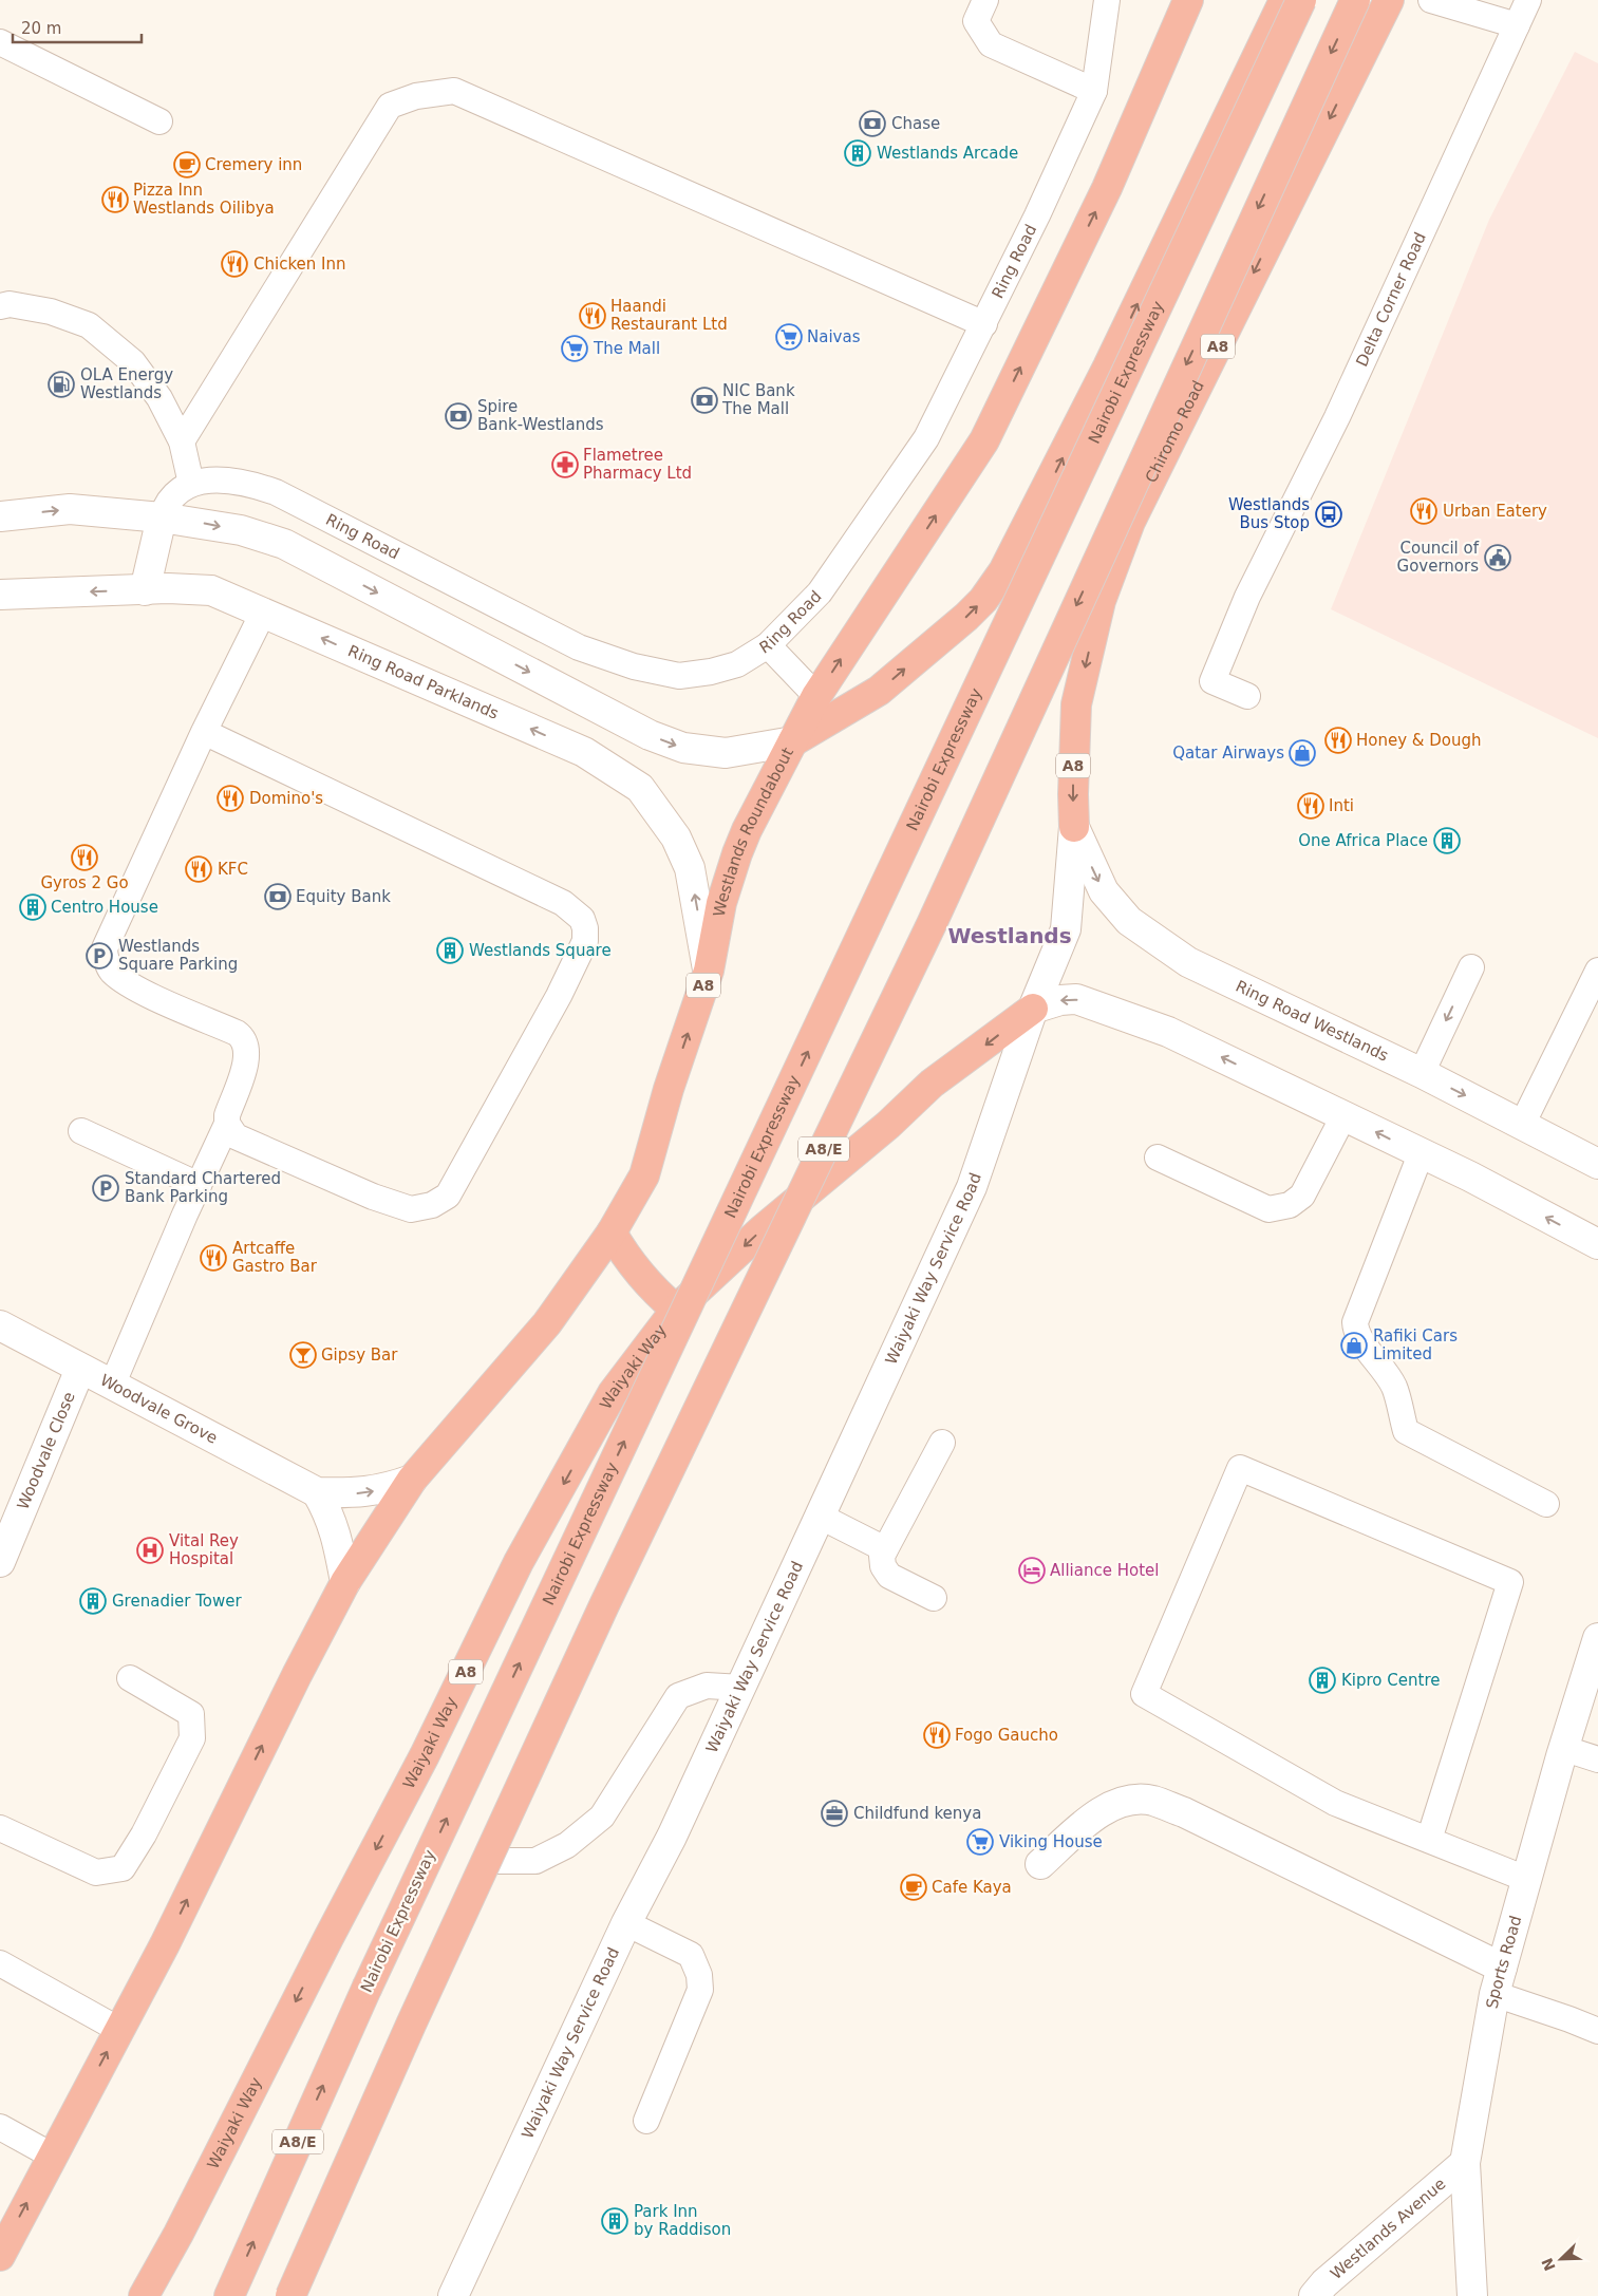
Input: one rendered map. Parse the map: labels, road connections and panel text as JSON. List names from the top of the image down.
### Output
{
  "streets": {
    "highway": [
      "A8",
      "Nairobi Expressway",
      "Chiromo Road",
      "Westlands Roundabout",
      "A8/E",
      "Waiyaki Way"
    ],
    "street": [
      "Ring Road Parklands",
      "Ring Road Westlands",
      "Waiyaki Way Service Road",
      "Woodvale Grove",
      "Woodvale Close",
      "Sports Road",
      "Westlands Avenue"
    ],
    "lane": ["Ring Road", "Delta Corner Road"]
  },
  "crossings": [
    ["A8", "Chiromo Road"],
    ["A8", "Westlands Roundabout"],
    ["A8", "Ring Road Westlands"],
    ["A8", "Waiyaki Way Service Road"],
    ["A8", "Waiyaki Way"],
    ["A8", "Woodvale Grove"],
    ["Chiromo Road", "Ring Road Westlands"],
    ["Ring Road Parklands", "Westlands Roundabout"],
    ["Waiyaki Way Service Road", "Waiyaki Way"],
    ["Woodvale Grove", "Woodvale Close"],
    ["Sports Road", "Westlands Avenue"]
  ],
  "districts": ["Westlands"],
  "places": {
    "bank": [
      "Chase",
      "NIC Bank The Mall",
      "Spire Bank-Westlands",
      "Equity Bank"
    ],
    "building": [
      "Westlands Arcade",
      "One Africa Place",
      "Centro House",
      "Westlands Square",
      "Grenadier Tower",
      "Kipro Centre",
      "Park Inn by Raddison"
    ],
    "cafe": ["Cremery inn", "Cafe Kaya"],
    "restaurant": [
      "Pizza Inn Westlands Oilibya",
      "Chicken Inn",
      "Haandi Restaurant Ltd",
      "Urban Eatery",
      "Honey & Dough",
      "Domino's",
      "Inti",
      "Gyros 2 Go",
      "KFC",
      "Artcaffe Gastro Bar",
      "Fogo Gaucho"
    ],
    "supermarket": ["Naivas", "The Mall", "Viking House"],
    "fuel station": ["OLA Energy Westlands"],
    "pharmacy": ["Flametree Pharmacy Ltd"],
    "bus stop": ["Westlands Bus Stop"],
    "public building": ["Council of Governors"],
    "shop": ["Qatar Airways", "Rafiki Cars Limited"],
    "parking": ["Westlands Square Parking", "Standard Chartered Bank Parking"],
    "bar": ["Gipsy Bar"],
    "hospital": ["Vital Rey Hospital"],
    "hotel": ["Alliance Hotel"],
    "office": ["Childfund kenya"]
  },
  "scale_bar": "20 m",
  "north": "bottom left"
}
